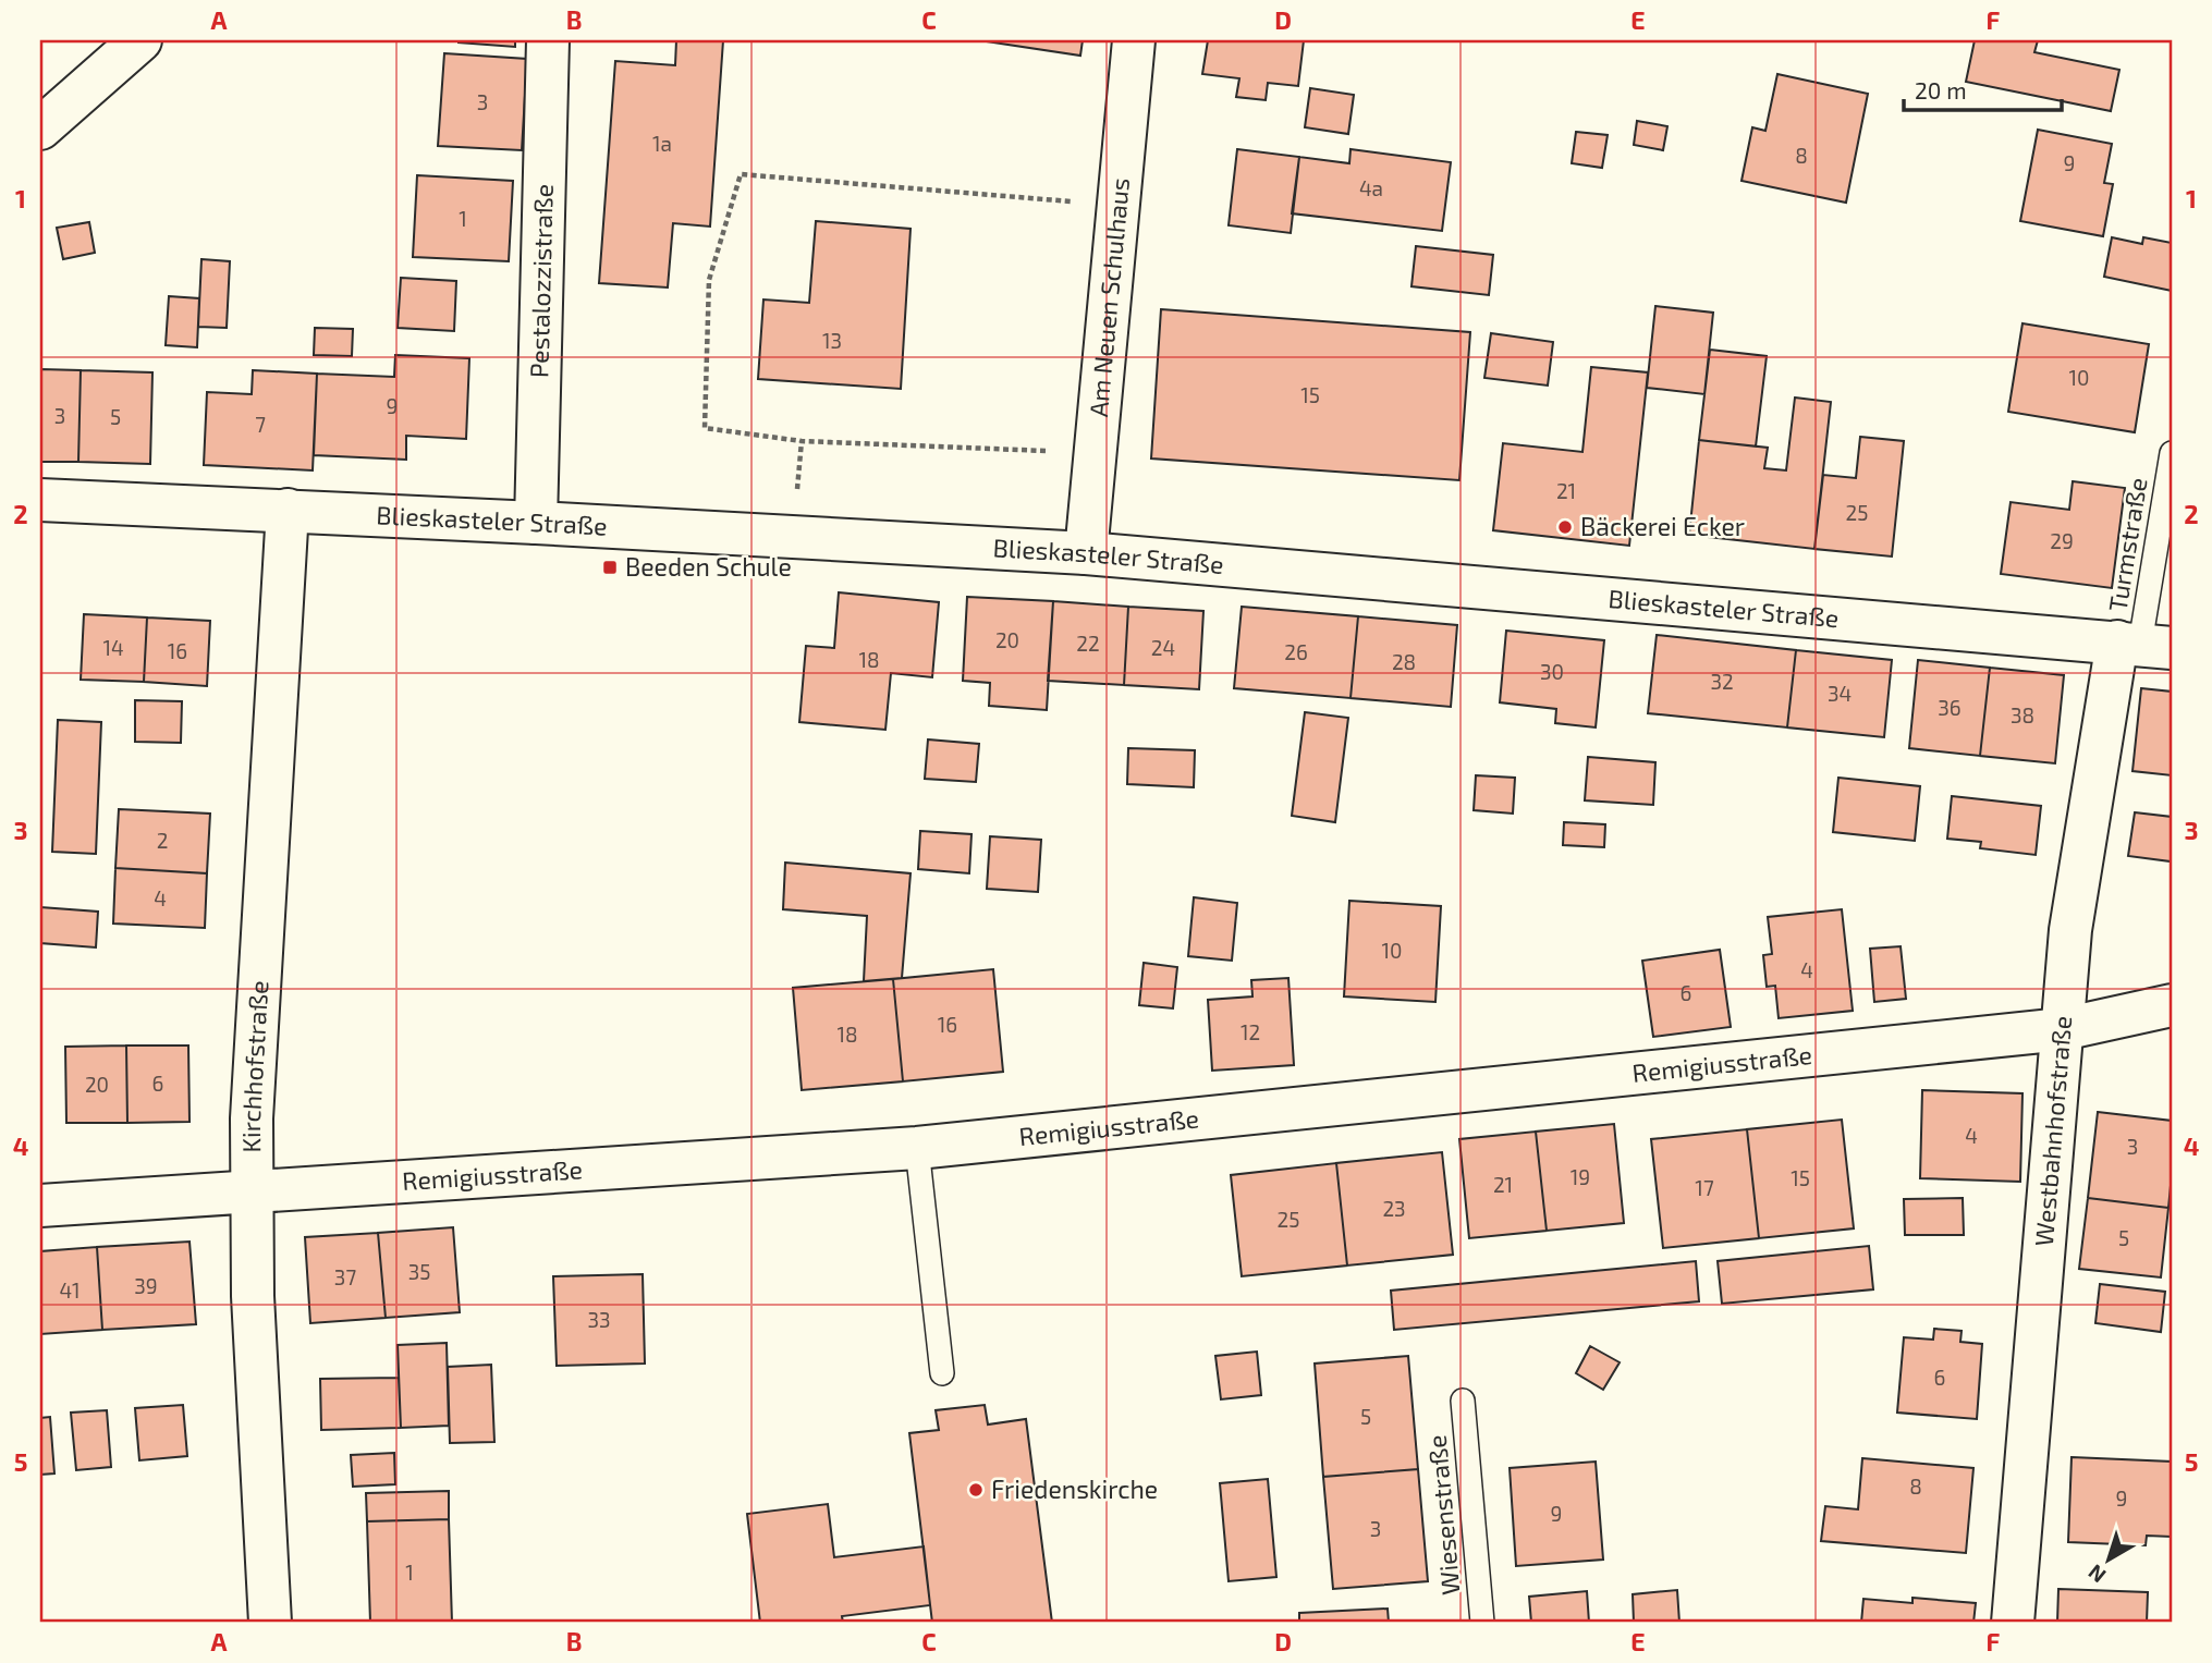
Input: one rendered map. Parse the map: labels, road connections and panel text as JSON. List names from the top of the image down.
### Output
{
  "streets": {
    "street": [
      "Pestalozzistraße",
      "Am Neuen Schulhaus",
      "Blieskasteler Straße",
      "Remigiusstraße",
      "Kirchhofstraße",
      "Westbahnhofstraße"
    ],
    "lane": ["Turmstraße", "Wiesenstraße"]
  },
  "crossings": [
    ["Pestalozzistraße", "Blieskasteler Straße"],
    ["Am Neuen Schulhaus", "Blieskasteler Straße"],
    ["Blieskasteler Straße", "Turmstraße"],
    ["Blieskasteler Straße", "Kirchhofstraße"],
    ["Blieskasteler Straße", "Westbahnhofstraße"],
    ["Turmstraße", "Westbahnhofstraße"],
    ["Remigiusstraße", "Kirchhofstraße"],
    ["Remigiusstraße", "Westbahnhofstraße"]
  ],
  "places": {
    "other": ["Bäckerei Ecker", "Friedenskirche"],
    "transit": ["Beeden Schule"]
  },
  "house_numbers": [
    "3",
    "1a",
    "8",
    "9",
    "4a",
    "1",
    "13",
    "10",
    "15",
    "9",
    "3",
    "5",
    "7",
    "21",
    "25",
    "29",
    "20",
    "22",
    "14",
    "24",
    "16",
    "26",
    "18",
    "28",
    "30",
    "32",
    "34",
    "36",
    "38",
    "2",
    "4",
    "10",
    "4",
    "6",
    "16",
    "12",
    "18",
    "6",
    "20",
    "4",
    "3",
    "19",
    "15",
    "21",
    "17",
    "23",
    "25",
    "5",
    "35",
    "37",
    "39",
    "41",
    "33",
    "6",
    "5",
    "8",
    "9",
    "9",
    "3",
    "1"
  ],
  "scale_bar": "20 m",
  "north": "bottom left",
  "grid": {
    "columns": [
      "A",
      "B",
      "C",
      "D",
      "E",
      "F"
    ],
    "rows": [
      "1",
      "2",
      "3",
      "4",
      "5"
    ]
  }
}
